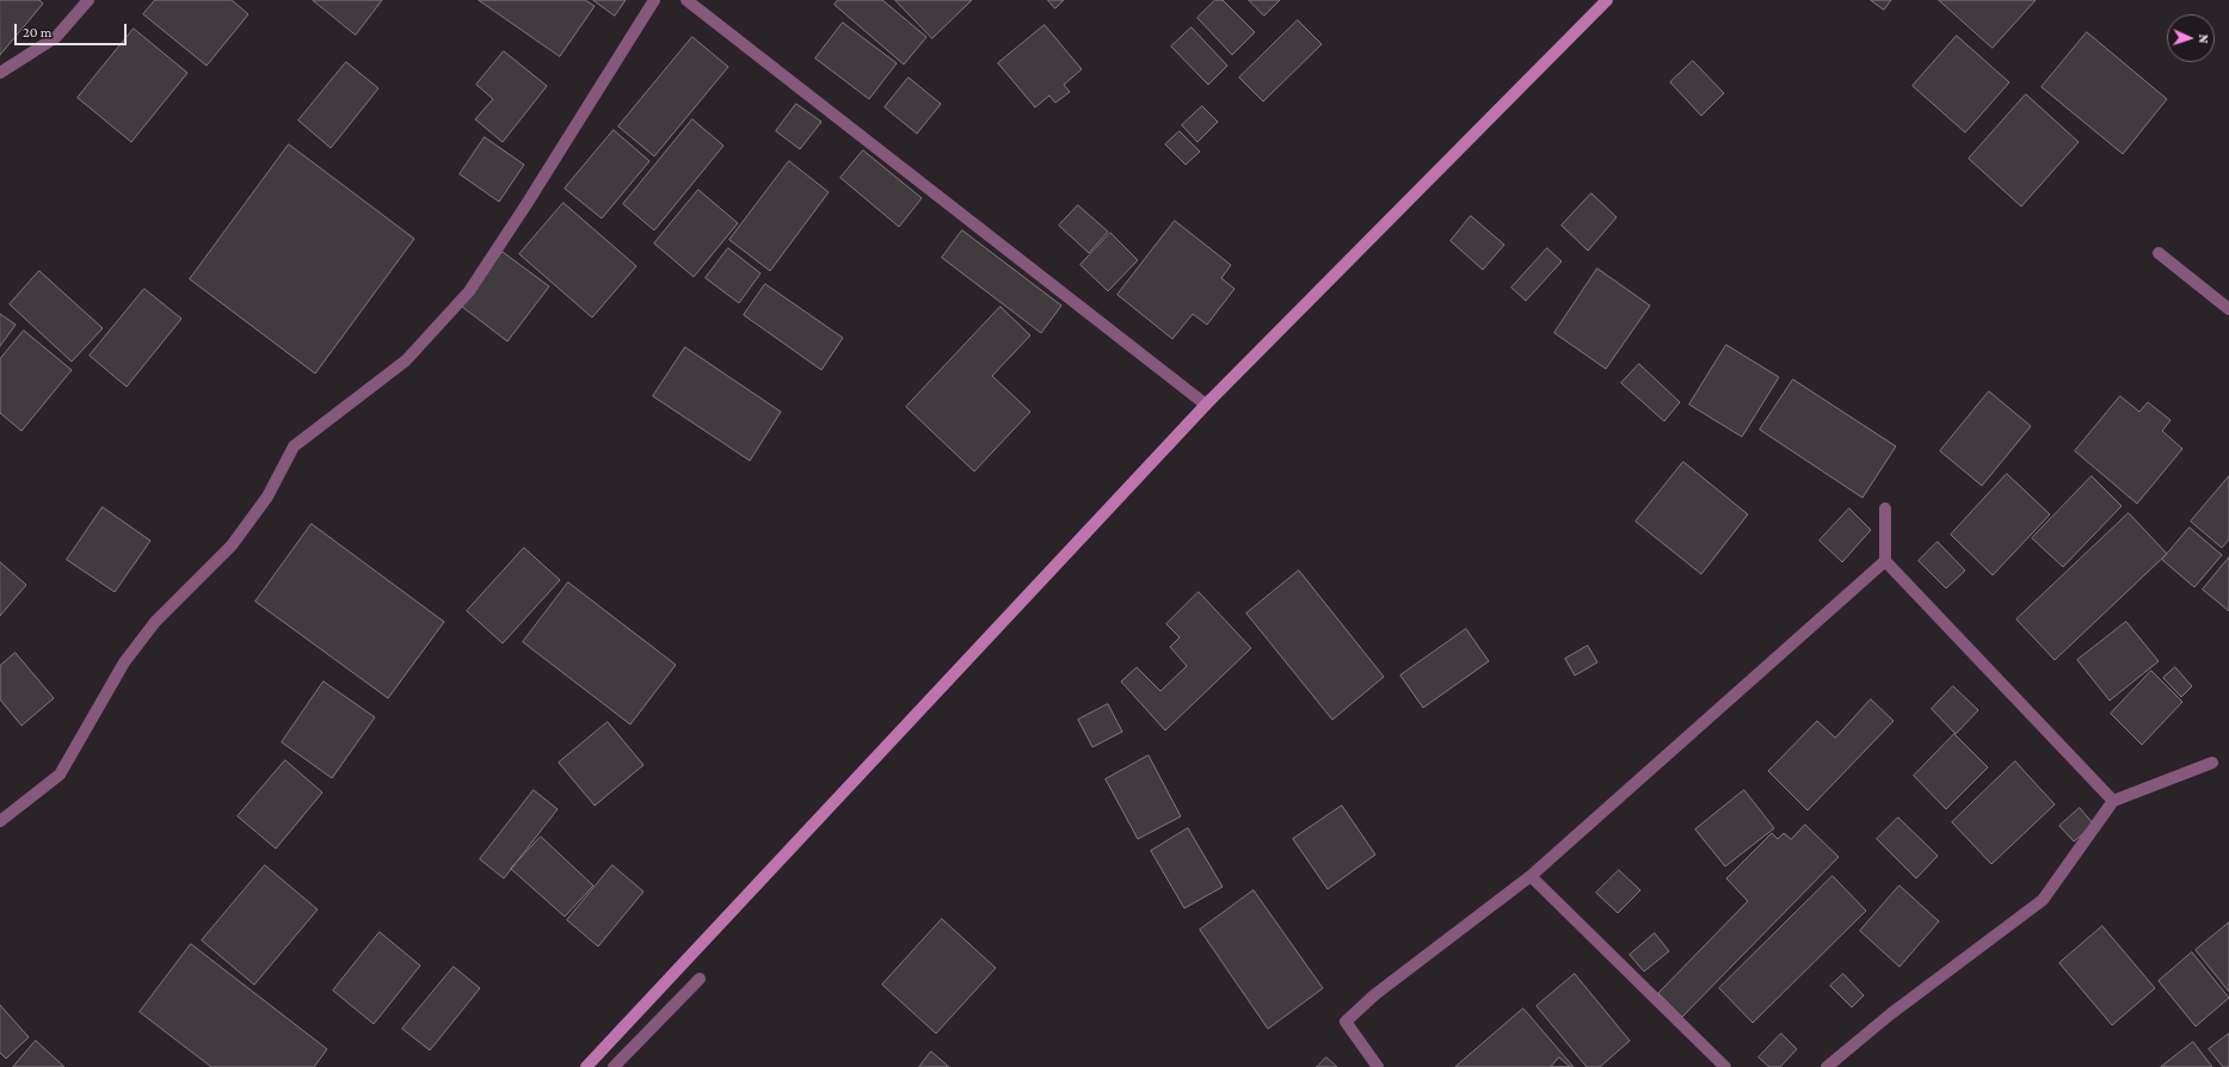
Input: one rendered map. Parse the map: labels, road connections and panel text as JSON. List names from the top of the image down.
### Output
{
  "scale_bar": "20 m",
  "north": "right"
}
